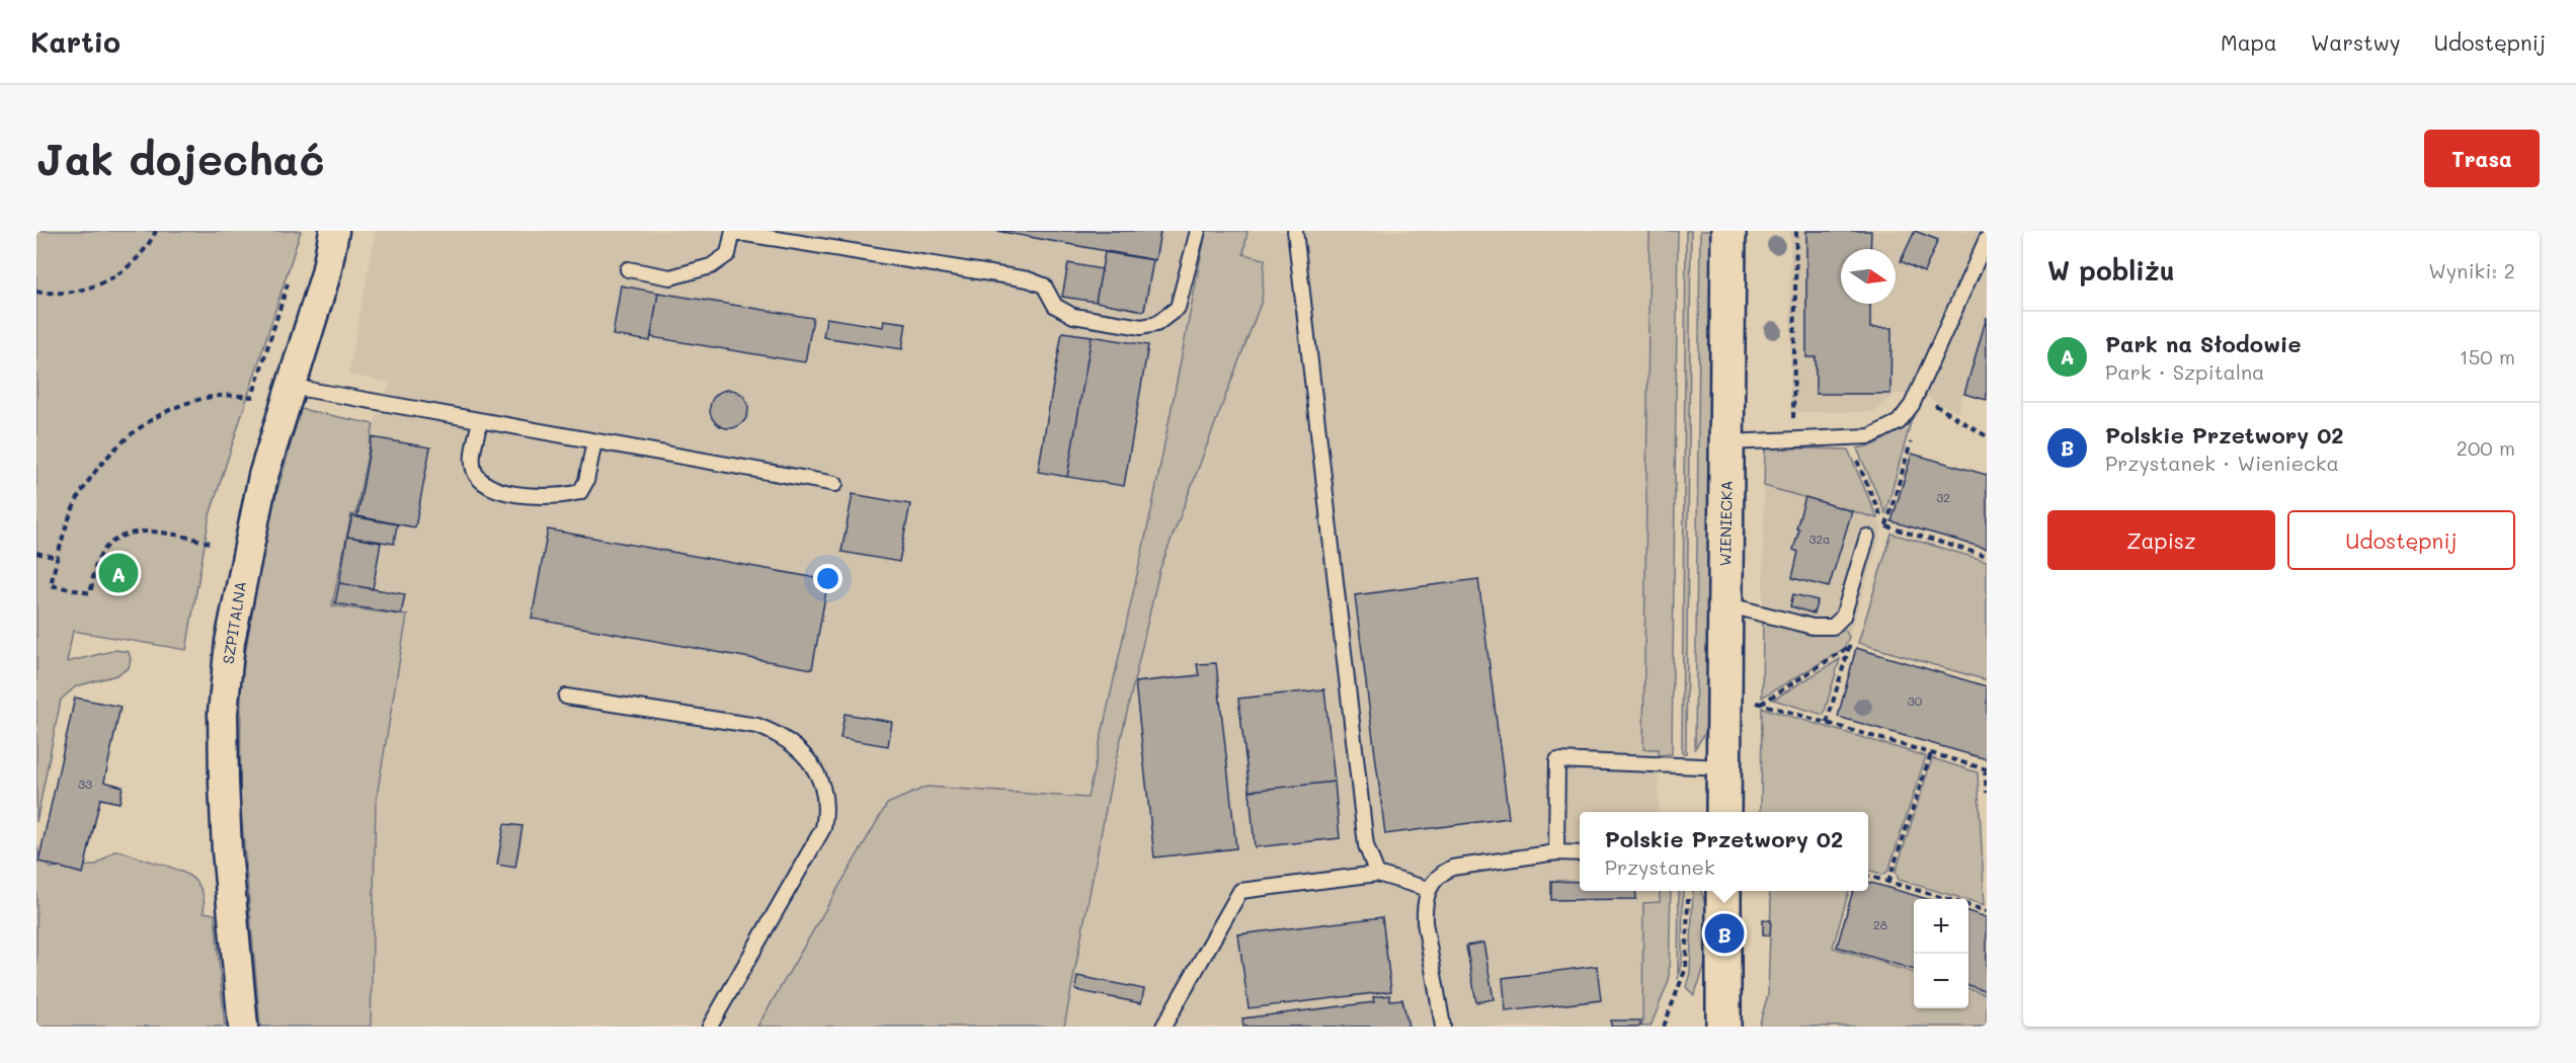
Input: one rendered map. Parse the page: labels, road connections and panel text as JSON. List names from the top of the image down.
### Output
{
  "streets": {
    "street": ["WIENIECKA", "SZPITALNA"]
  },
  "house_numbers": [
    "32",
    "32a",
    "30",
    "33",
    "28"
  ],
  "north": "right",
  "page": {
    "header": "Kartio",
    "nav": ["Mapa", "Warstwy", "Udostępnij"],
    "buttons": [
      "Trasa",
      ["Zapisz", "Udostępnij"]
    ],
    "title": "Jak dojechać",
    "heading": ["W pobliżu", "Wyniki: 2"],
    "list": [
      {
        "mark": "A",
        "name": "Park na Słodowie",
        "note": "Park · Szpitalna",
        "value": "150 m"
      },
      {
        "mark": "B",
        "name": "Polskie Przetwory 02",
        "note": "Przystanek · Wieniecka",
        "value": "200 m"
      }
    ],
    "pins": ["A", "B"],
    "popup": ["Polskie Przetwory 02", "Przystanek"],
    "map_buttons": ["+", "−"]
  }
}
